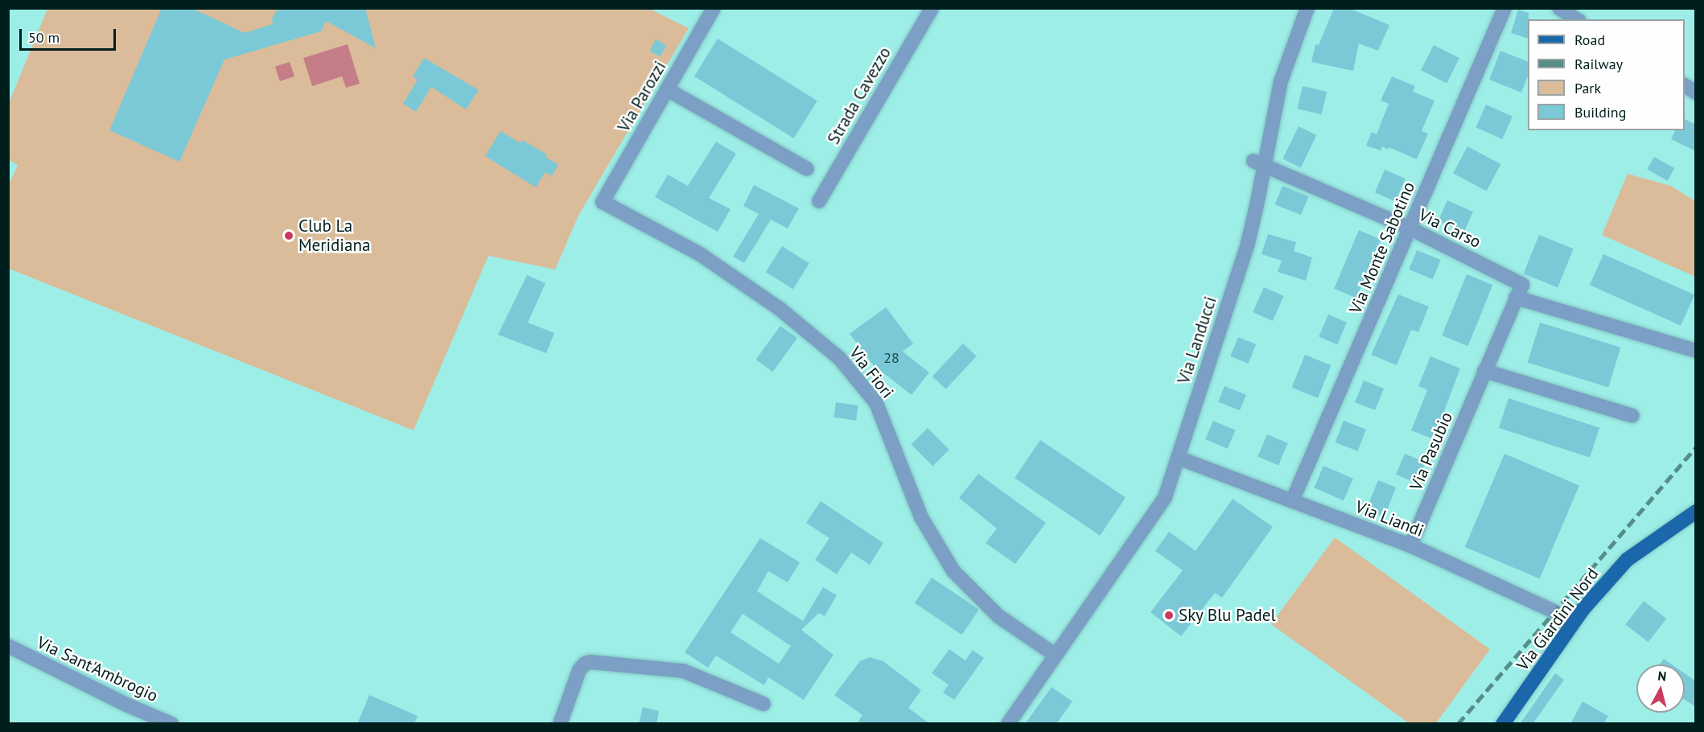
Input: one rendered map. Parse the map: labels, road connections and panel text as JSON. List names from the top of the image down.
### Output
{
  "streets": {
    "main road": ["Via Giardini Nord"],
    "street": [
      "Strada Cavezzo",
      "Via Parozzi",
      "Via Carso",
      "Via Monte Sabotino",
      "Via Landucci",
      "Via Fiori",
      "Via Pasubio",
      "Via Liandi",
      "Via Sant'Ambrogio"
    ]
  },
  "crossings": [
    ["Via Parozzi", "Via Fiori"],
    ["Via Carso", "Via Monte Sabotino"],
    ["Via Carso", "Via Landucci"],
    ["Via Carso", "Via Pasubio"],
    ["Via Monte Sabotino", "Via Liandi"],
    ["Via Landucci", "Via Fiori"],
    ["Via Landucci", "Via Liandi"],
    ["Via Pasubio", "Via Liandi"],
    ["Via Liandi", "Via Giardini Nord"]
  ],
  "places": ["Club La Meridiana", "Sky Blu Padel"],
  "house_numbers": ["28"],
  "legend": [
    "Road",
    "Railway",
    "Park",
    "Building"
  ],
  "scale_bar": "50 m",
  "north": "top"
}
